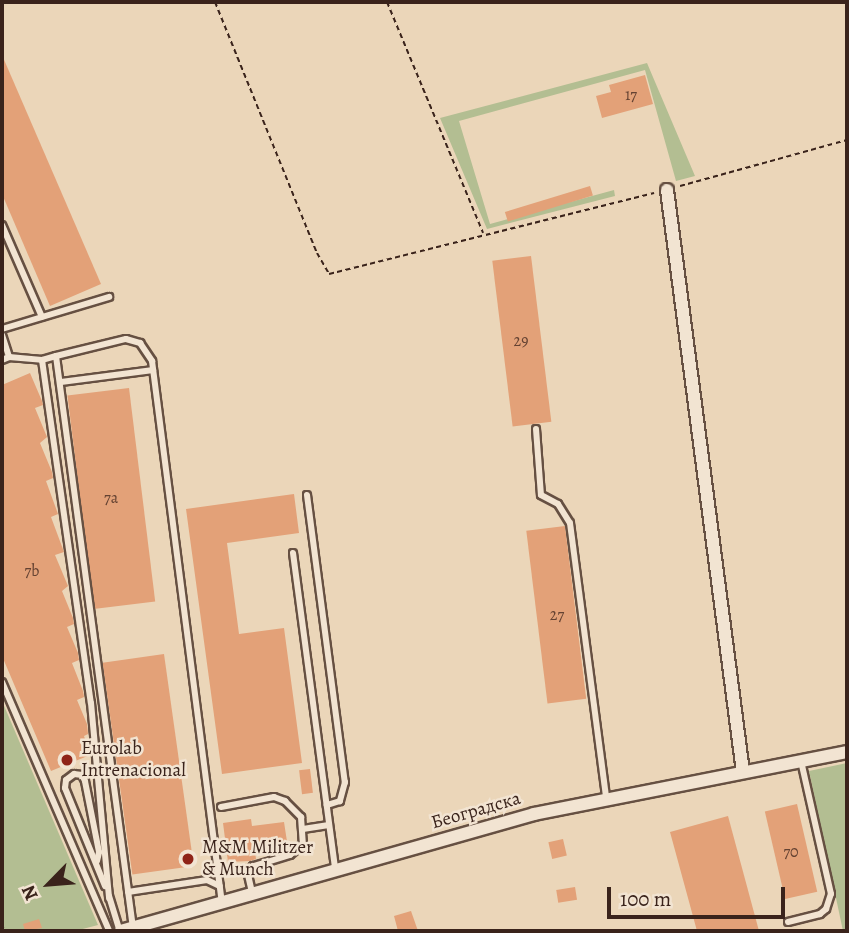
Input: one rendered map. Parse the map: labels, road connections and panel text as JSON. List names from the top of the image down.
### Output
{
  "streets": {
    "street": ["Београдска"]
  },
  "places": ["Eurolab Intrenacional", "M&M Militzer & Munch"],
  "house_numbers": [
    "17",
    "29",
    "7a",
    "7b",
    "27",
    "70"
  ],
  "scale_bar": "100 m",
  "north": "bottom left"
}
